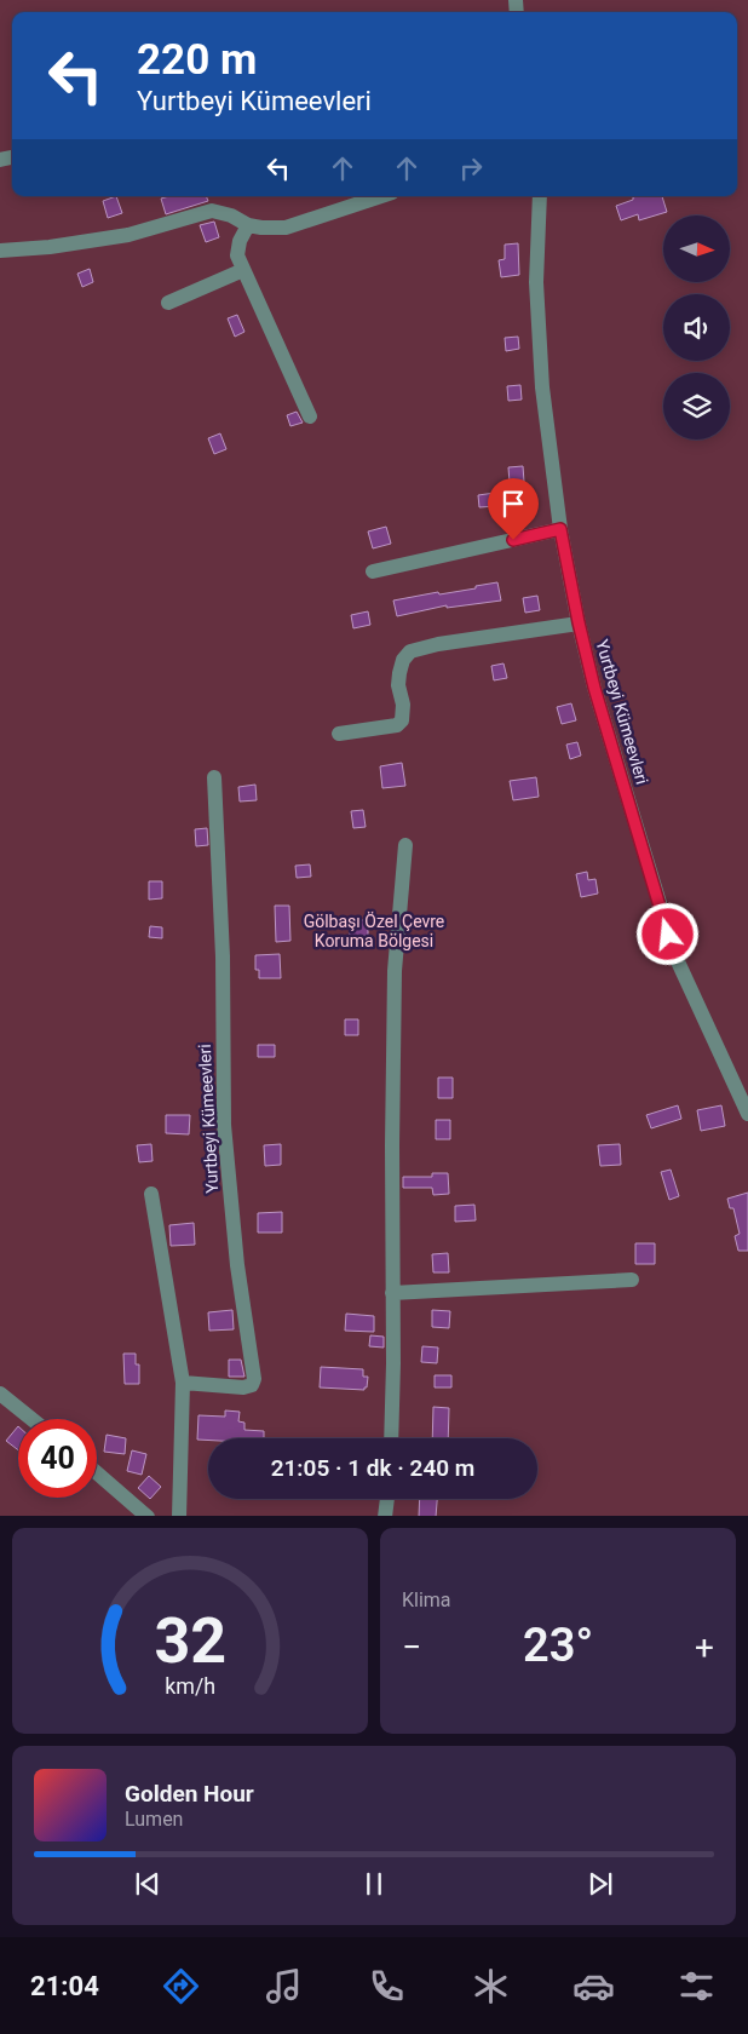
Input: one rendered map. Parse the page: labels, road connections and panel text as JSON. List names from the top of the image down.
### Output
{
  "streets": {
    "street": ["Yurtbeyi Kümeevleri"]
  },
  "parks": ["Gölbaşı Özel Çevre Koruma Bölgesi"],
  "north": "right",
  "page": {
    "turn": ["220 m", "Yurtbeyi Kümeevleri"],
    "limit": "40",
    "trip": "21:05 · 1 dk · 240 m",
    "tile": "Klima",
    "heat": ["−", "23°", "+"],
    "song": ["Golden Hour", "Lumen"],
    "tabs": "21:04",
    "gauge": ["32", "km/h"]
  }
}
